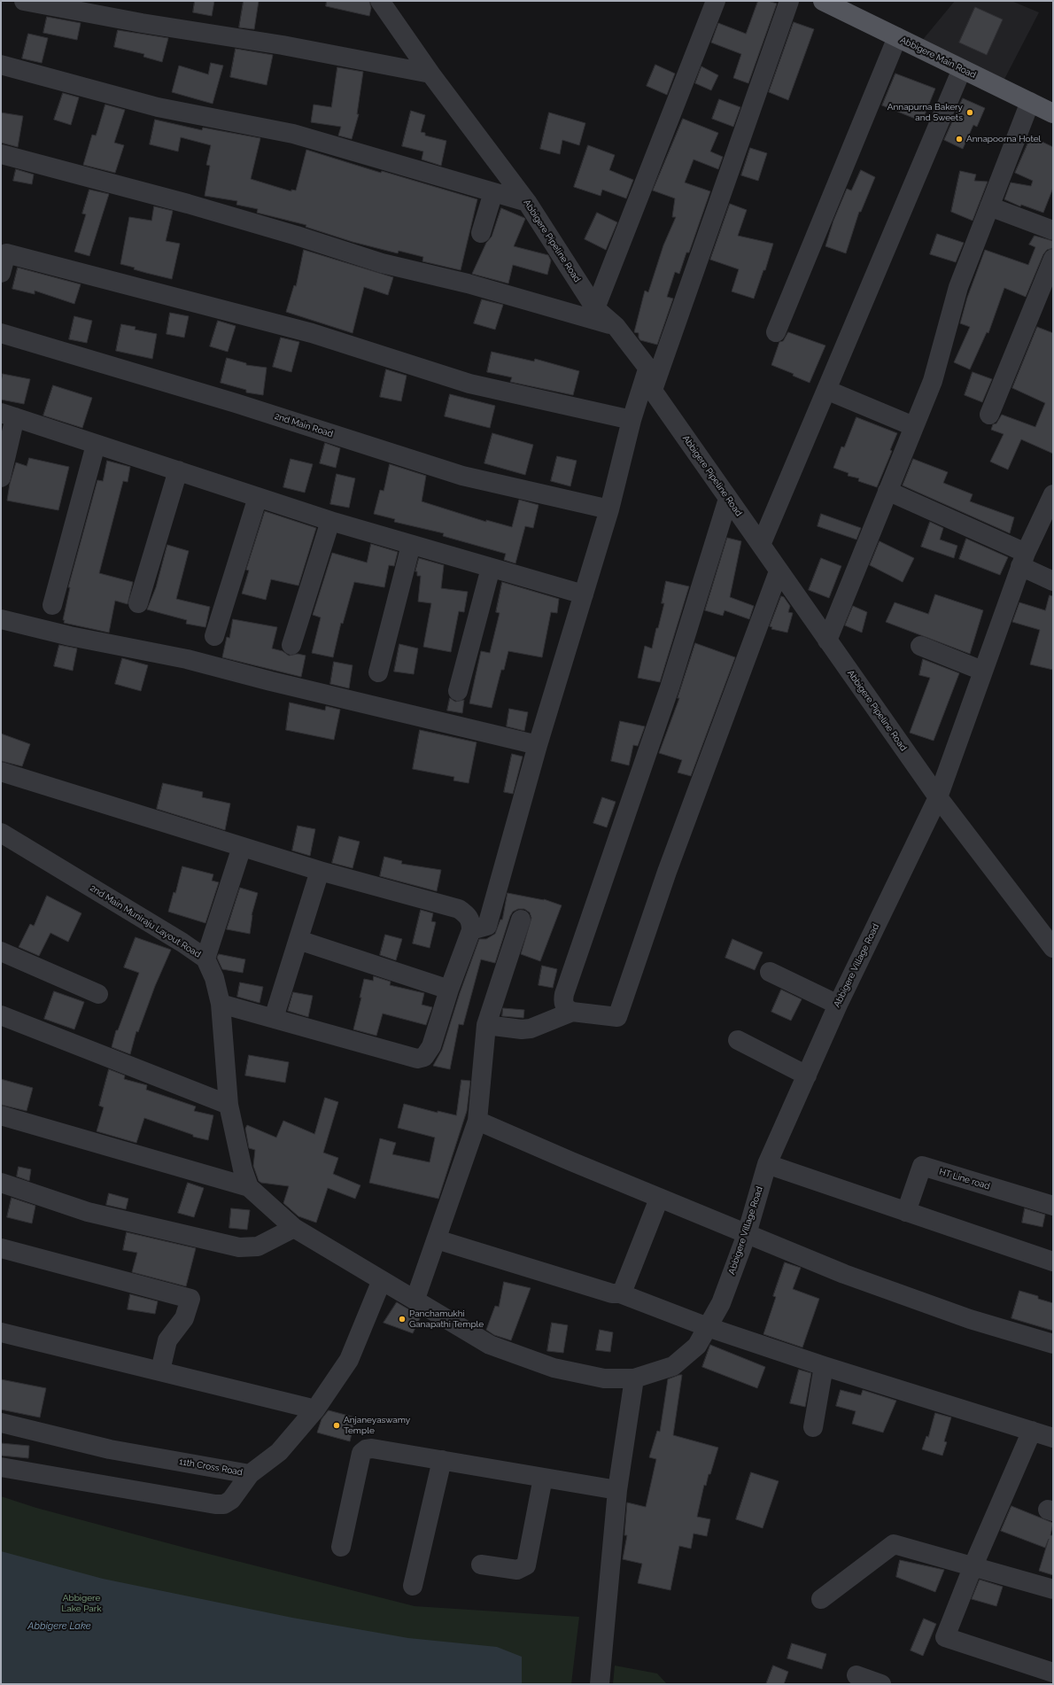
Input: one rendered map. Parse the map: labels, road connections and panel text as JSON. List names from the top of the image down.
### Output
{
  "streets": {
    "main road": ["Abbigere Main Road"],
    "street": [
      "Abbigere Pipeline Road",
      "2nd Main Road",
      "2nd Main Muniraju Layout Road",
      "Abbigere Village Road",
      "HT Line road",
      "11th Cross Road"
    ]
  },
  "crossings": [
    ["Abbigere Pipeline Road", "Abbigere Village Road"],
    ["2nd Main Muniraju Layout Road", "Abbigere Village Road"],
    ["2nd Main Muniraju Layout Road", "11th Cross Road"],
    ["Abbigere Village Road", "11th Cross Road"]
  ],
  "water": ["Abbigere Lake"],
  "parks": ["Abbigere Lake Park"],
  "places": [
    "Annapurna Bakery and Sweets",
    "Annapoorna Hotel",
    "Panchamukhi Ganapathi Temple",
    "Anjaneyaswamy Temple"
  ]
}
